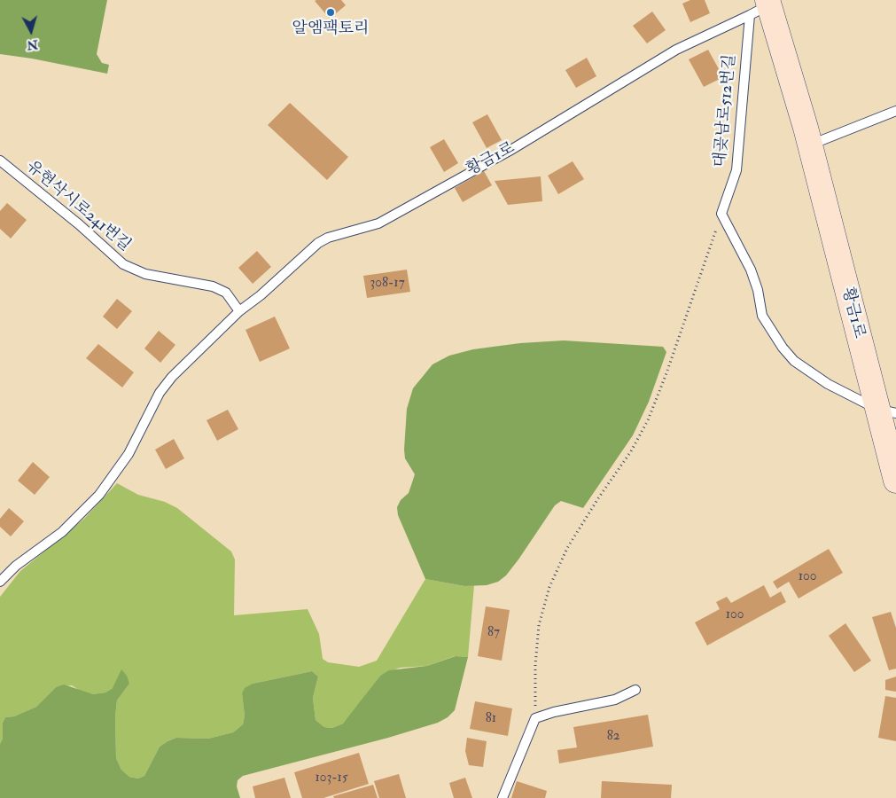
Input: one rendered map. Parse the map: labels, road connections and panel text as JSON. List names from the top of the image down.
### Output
{
  "streets": {
    "street": ["황금1로"],
    "lane": ["대곶남로512번길", "유현삭시로241번길"]
  },
  "crossings": [
    ["대곶남로512번길", "황금1로"],
    ["황금1로", "유현삭시로241번길"]
  ],
  "places": ["알엠팩토리"],
  "house_numbers": [
    "308-17",
    "100",
    "100",
    "87",
    "81",
    "82",
    "103-15"
  ],
  "north": "bottom"
}
